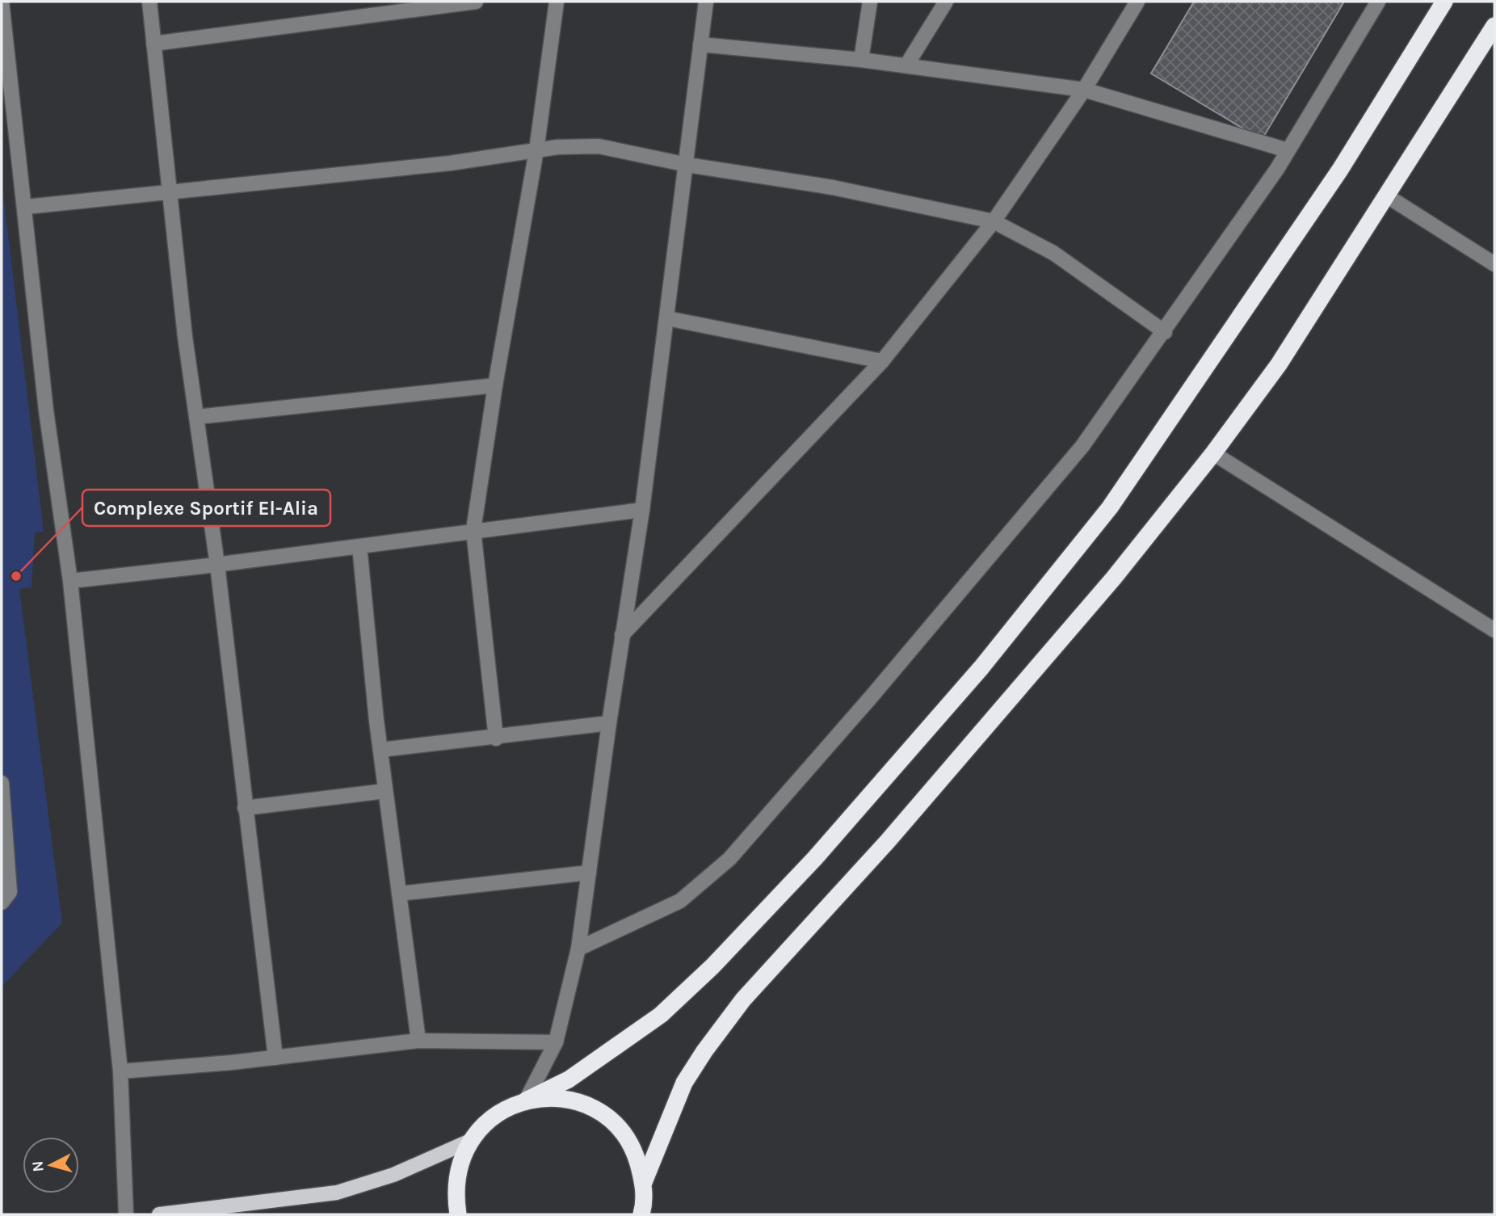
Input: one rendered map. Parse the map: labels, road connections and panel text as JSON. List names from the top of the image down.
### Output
{
  "places": ["Complexe Sportif El-Alia"],
  "north": "left"
}
